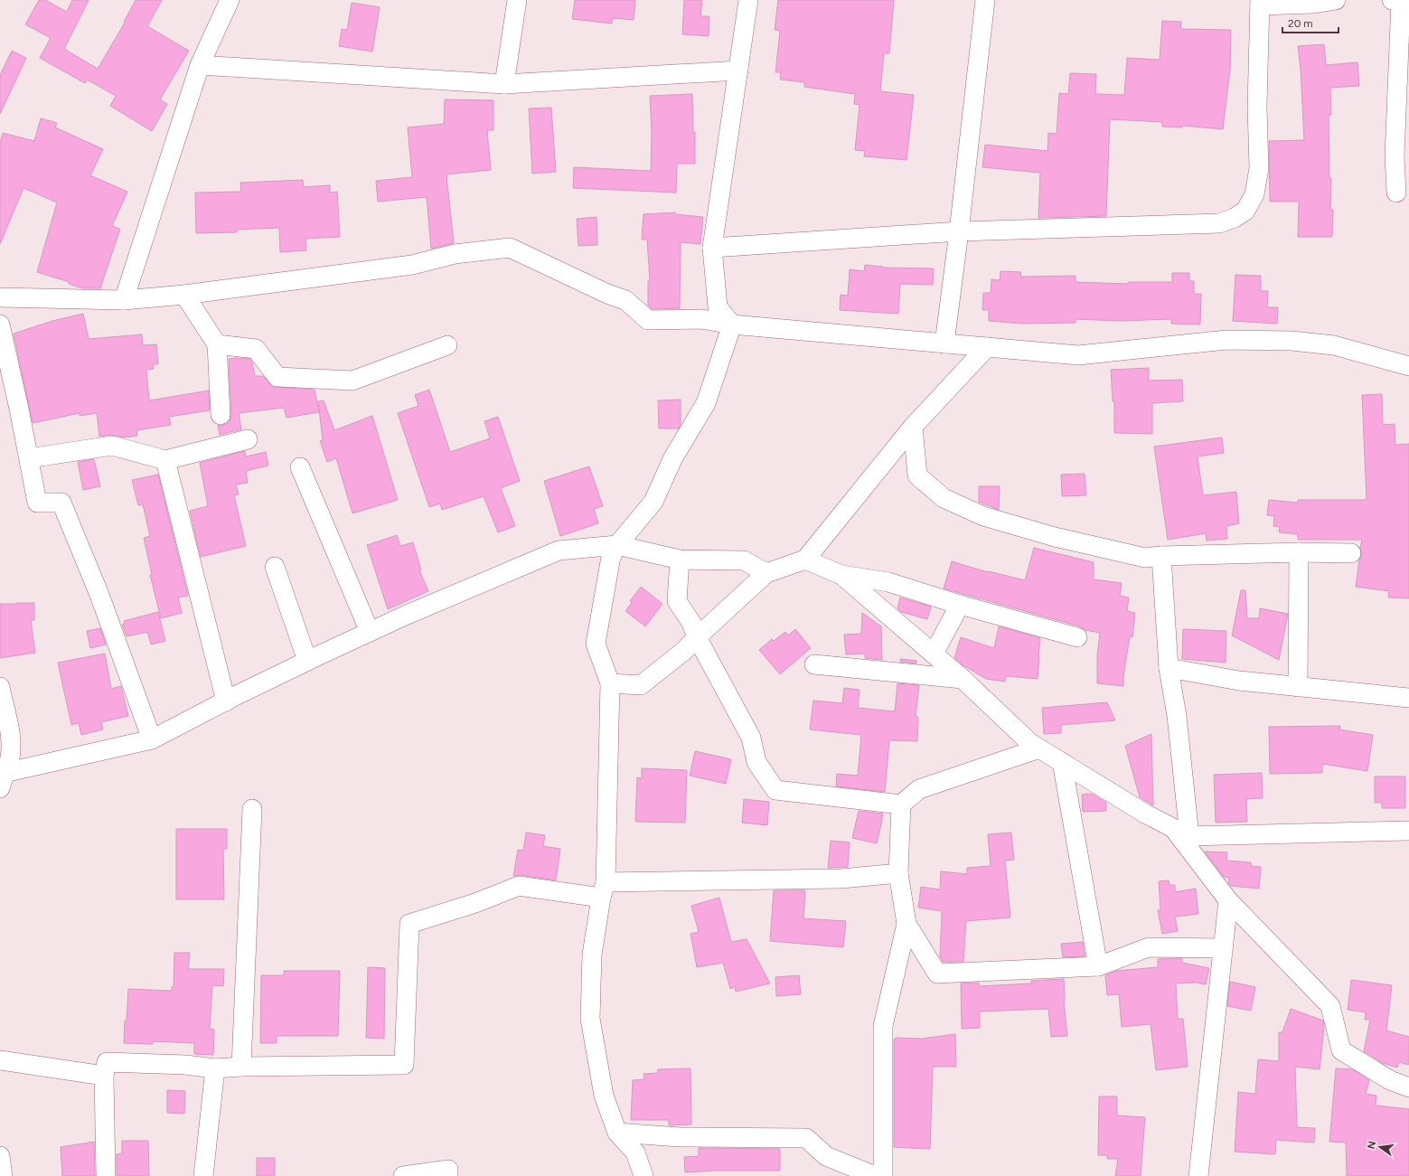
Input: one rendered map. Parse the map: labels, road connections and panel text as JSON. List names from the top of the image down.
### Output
{
  "scale_bar": "20 m",
  "north": "left"
}
